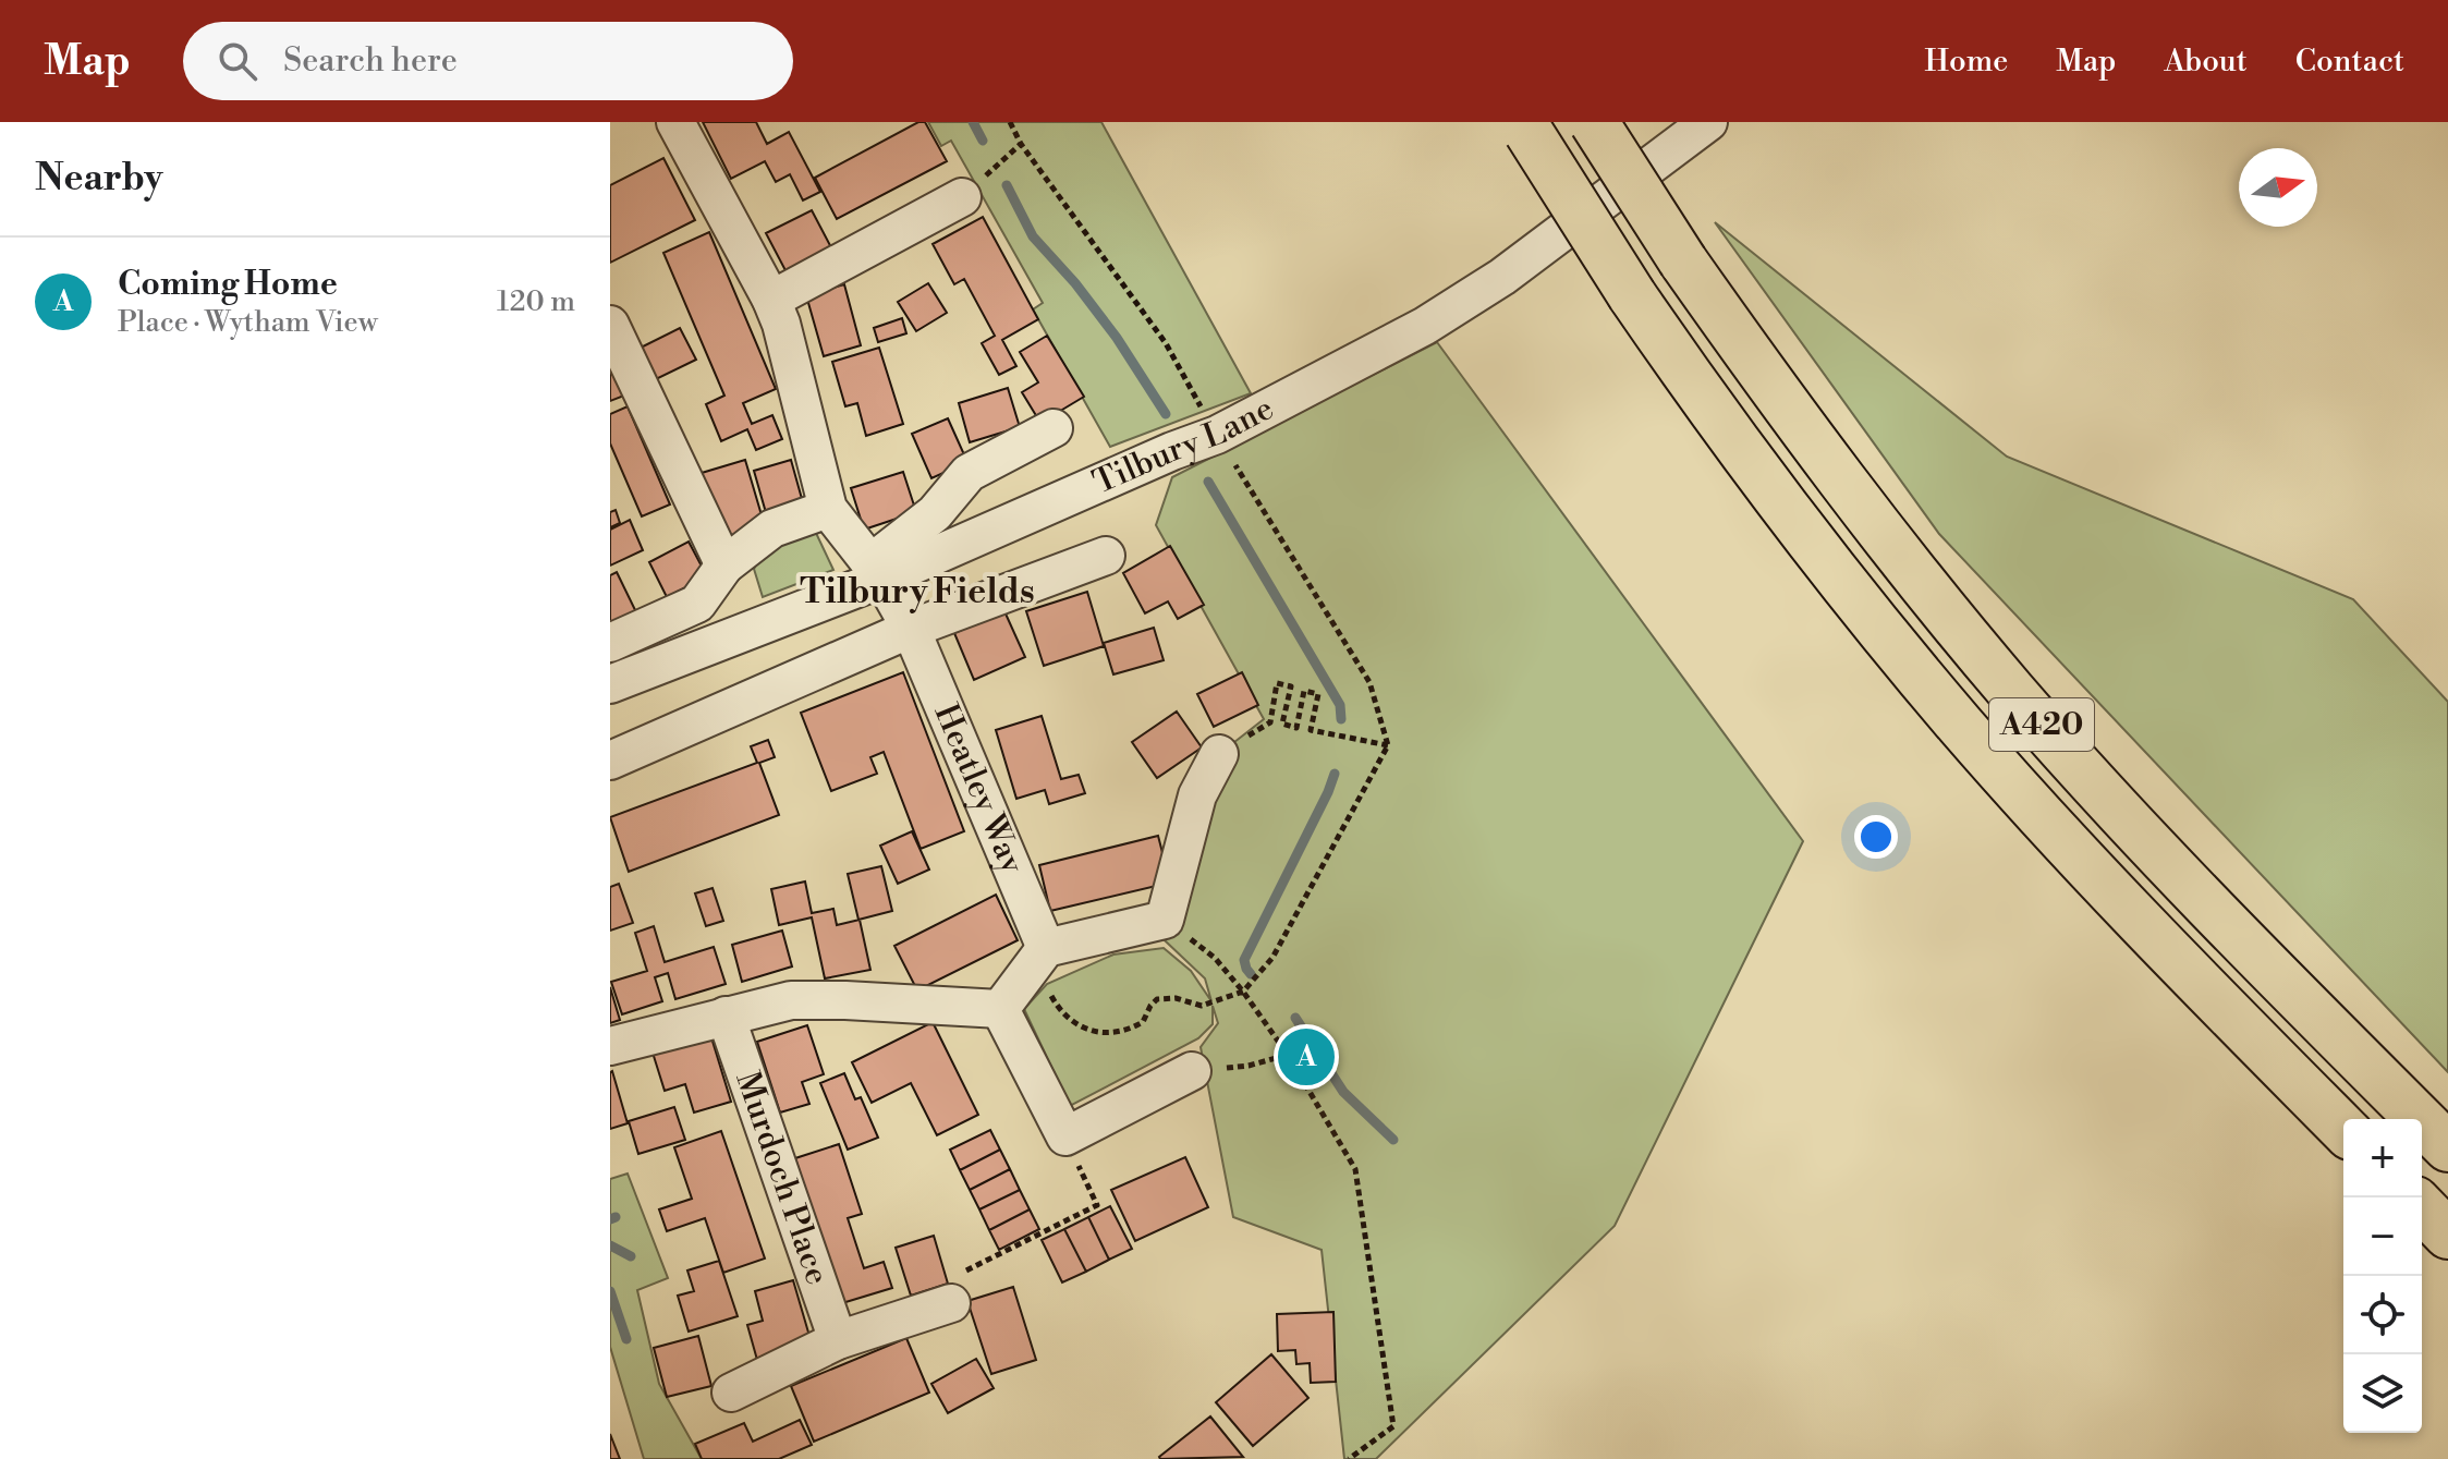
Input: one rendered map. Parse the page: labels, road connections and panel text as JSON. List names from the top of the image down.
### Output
{
  "streets": {
    "highway": ["A420"],
    "street": ["Tilbury Lane", "Heatley Way", "Murdoch Place"]
  },
  "crossings": [
    ["Tilbury Lane", "Heatley Way"]
  ],
  "districts": ["Tilbury Fields"],
  "north": "right",
  "page": {
    "header": "Map",
    "search": "Search here",
    "nav": [
      "Home",
      "Map",
      "About",
      "Contact"
    ],
    "heading": "Nearby",
    "list": [
      {
        "mark": "A",
        "name": "Coming Home",
        "note": "Place · Wytham View",
        "value": "120 m"
      }
    ],
    "pins": "A",
    "map_buttons": ["+", "−"]
  }
}
